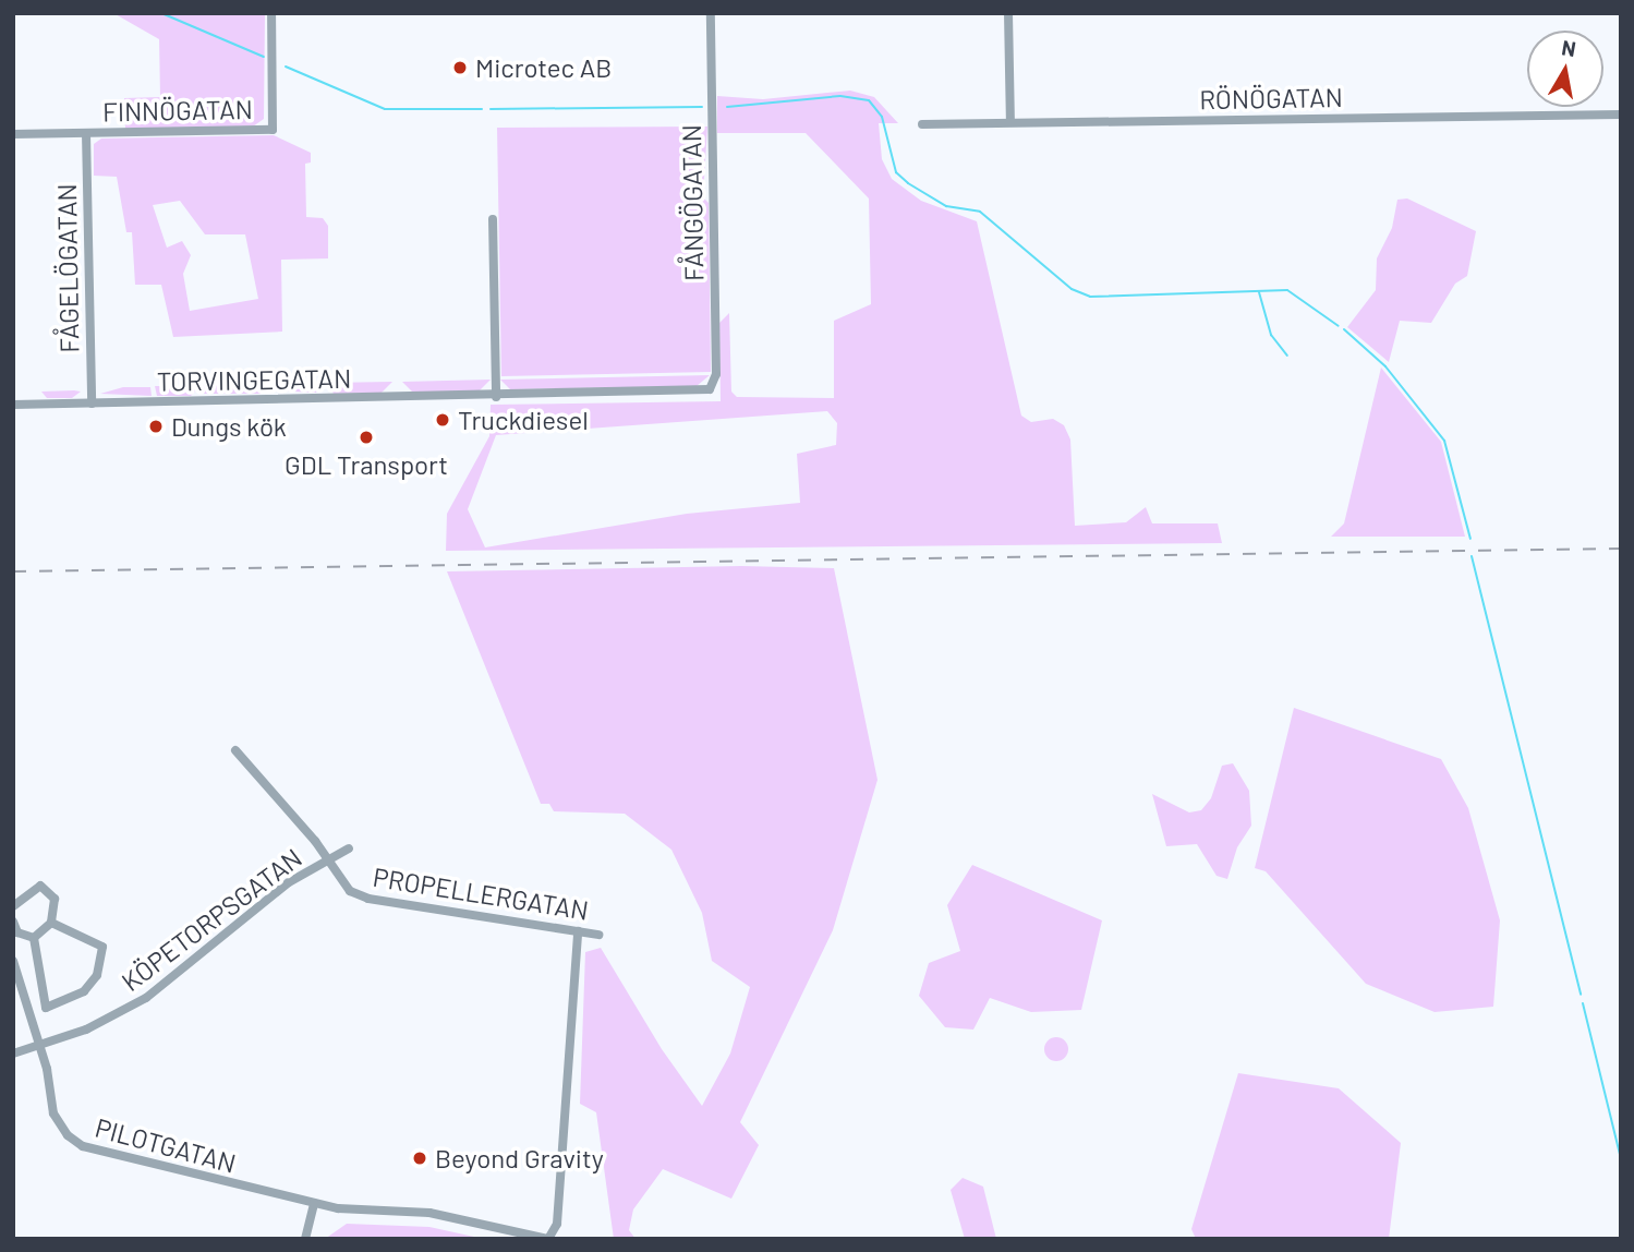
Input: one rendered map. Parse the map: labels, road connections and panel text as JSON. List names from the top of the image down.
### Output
{
  "streets": {
    "street": [
      "RÖNÖGATAN",
      "FINNÖGATAN",
      "FÅNGÖGATAN",
      "FÅGELÖGATAN",
      "TORVINGEGATAN",
      "PROPELLERGATAN",
      "KÖPETORPSGATAN",
      "PILOTGATAN"
    ]
  },
  "crossings": [
    ["FINNÖGATAN", "FÅGELÖGATAN"],
    ["FÅNGÖGATAN", "TORVINGEGATAN"],
    ["FÅGELÖGATAN", "TORVINGEGATAN"],
    ["PROPELLERGATAN", "KÖPETORPSGATAN"],
    ["KÖPETORPSGATAN", "PILOTGATAN"]
  ],
  "places": [
    "Microtec AB",
    "Truckdiesel",
    "Dungs kök",
    "GDL Transport",
    "Beyond Gravity"
  ],
  "north": "top"
}
